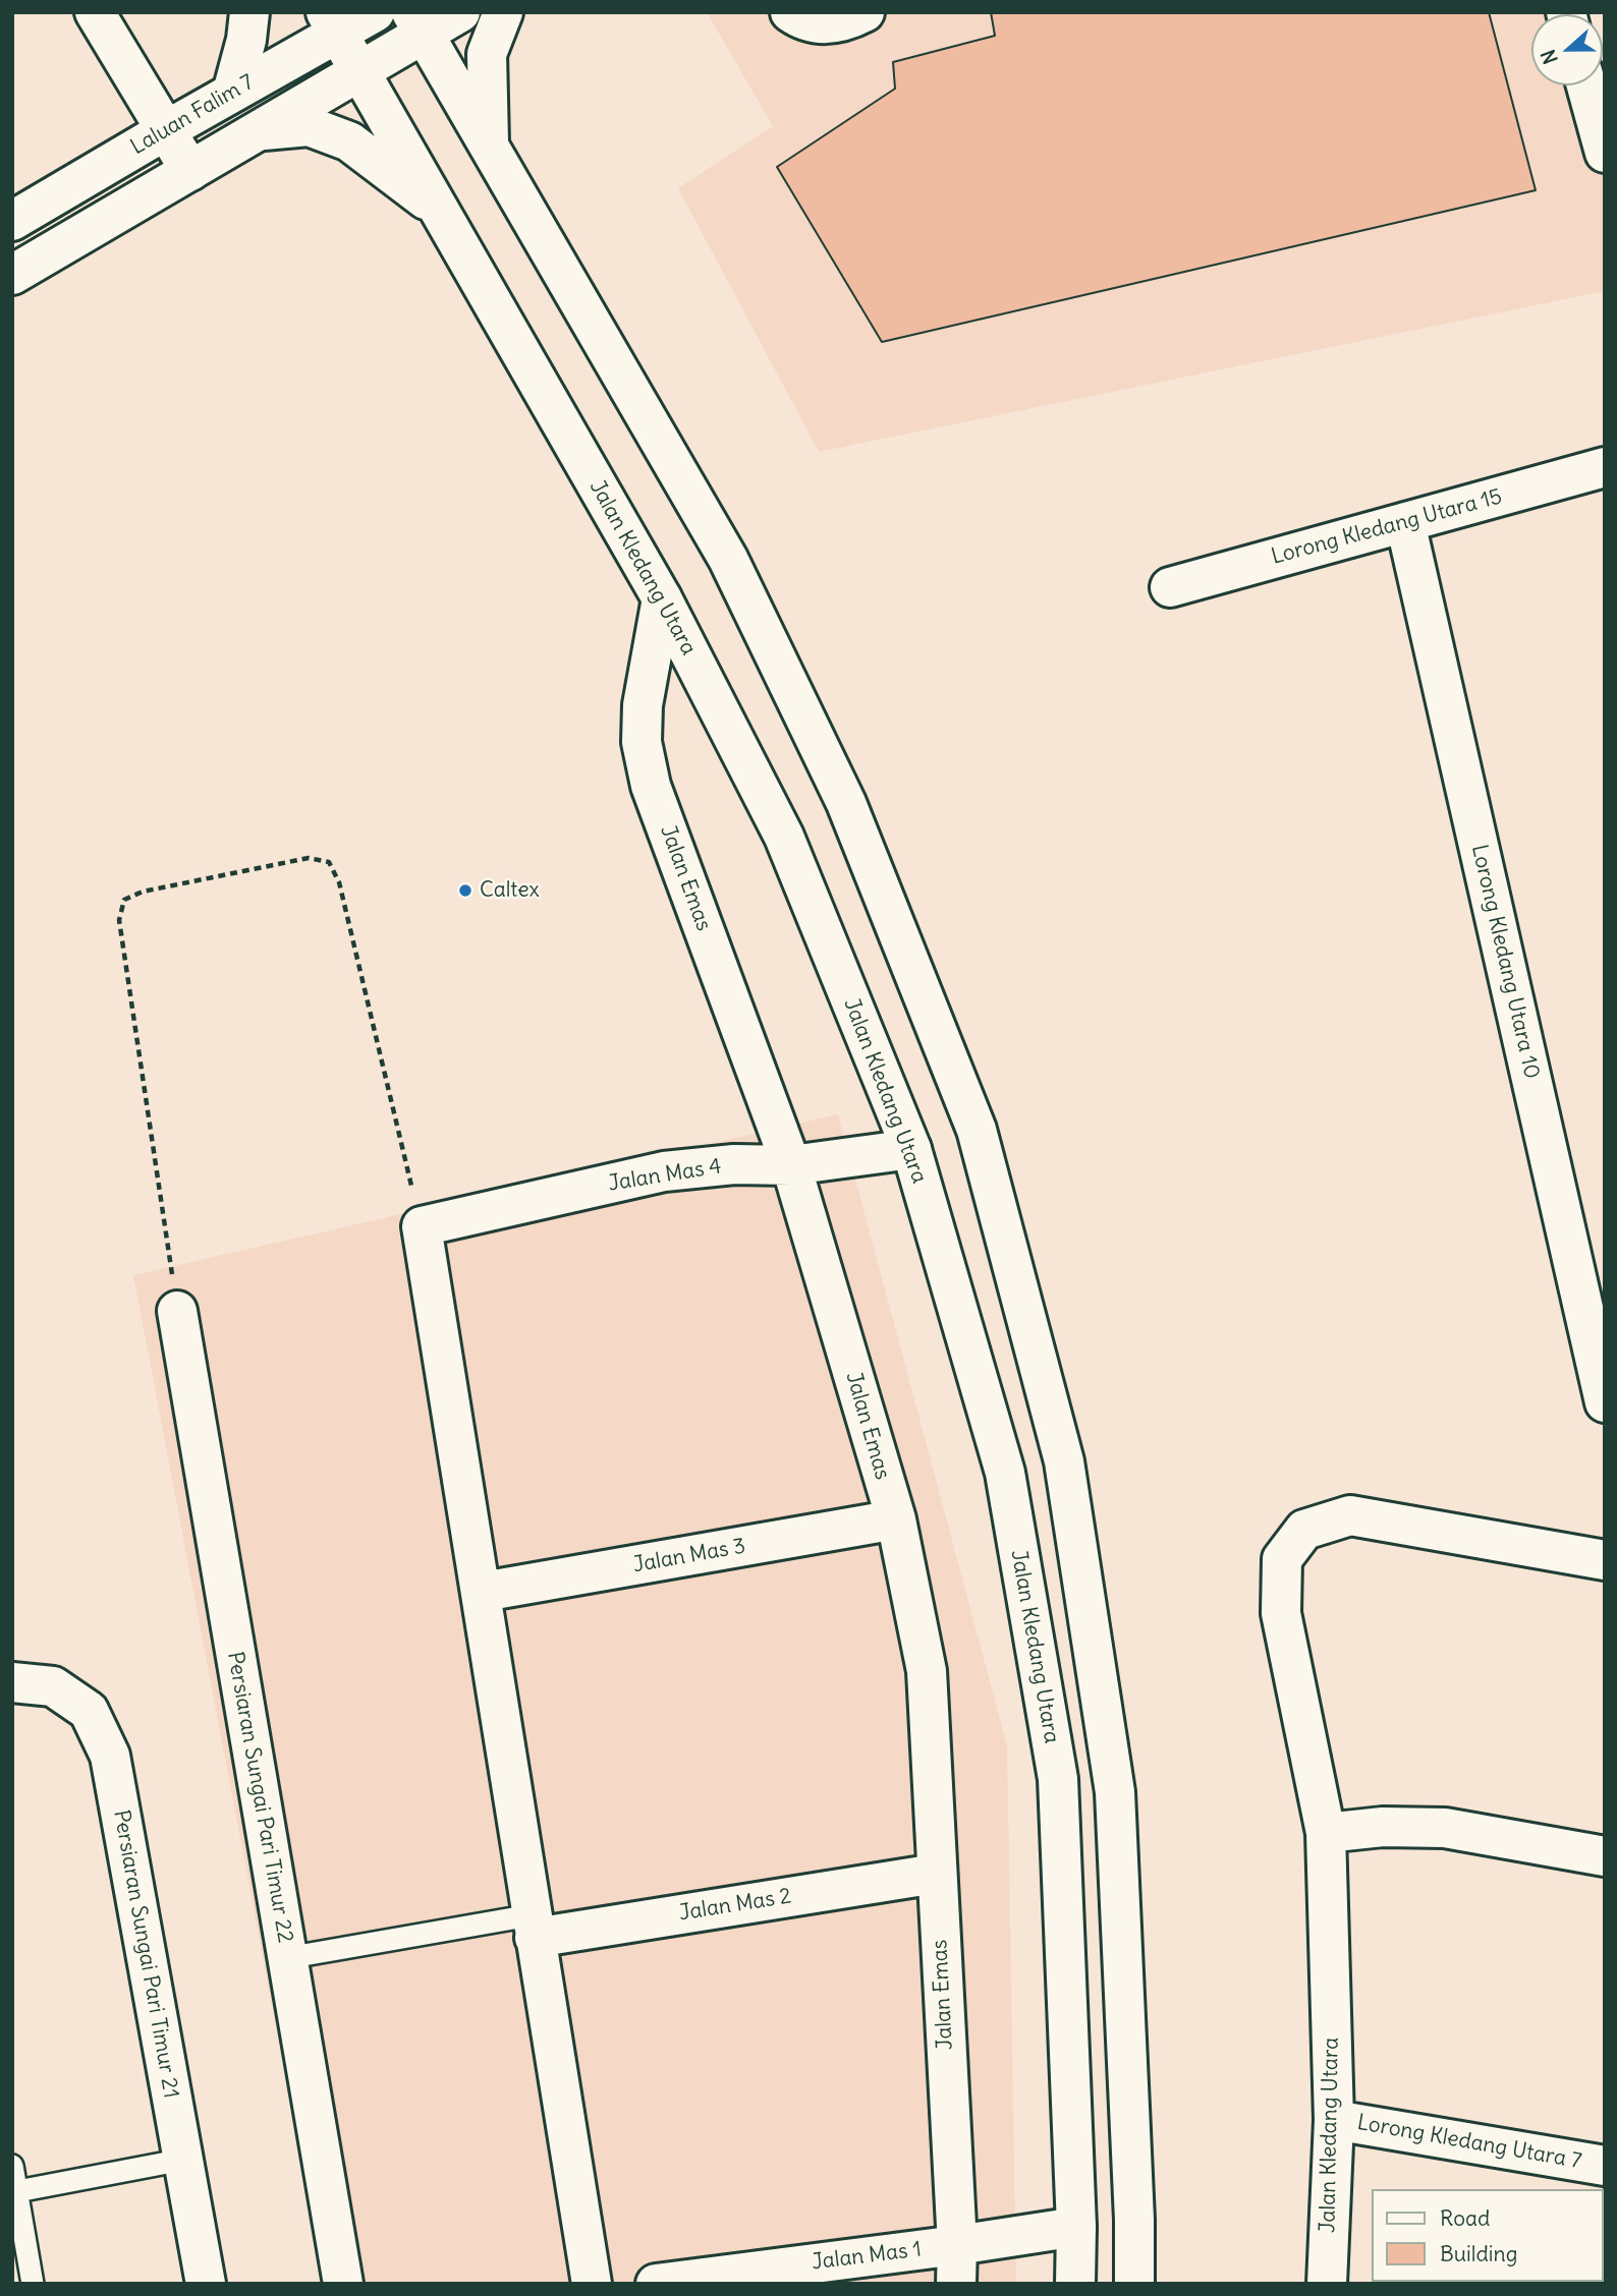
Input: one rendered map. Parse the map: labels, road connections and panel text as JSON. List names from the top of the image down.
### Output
{
  "streets": {
    "street": [
      "Laluan Falim 7",
      "Lorong Kledang Utara 15",
      "Jalan Kledang Utara",
      "Jalan Emas",
      "Lorong Kledang Utara 10",
      "Jalan Mas 4",
      "Jalan Mas 3",
      "Persiaran Sungai Pari Timur 22",
      "Jalan Mas 2",
      "Persiaran Sungai Pari Timur 21",
      "Lorong Kledang Utara 7",
      "Jalan Mas 1"
    ]
  },
  "crossings": [
    ["Laluan Falim 7", "Jalan Kledang Utara"],
    ["Lorong Kledang Utara 15", "Lorong Kledang Utara 10"],
    ["Jalan Kledang Utara", "Jalan Emas"],
    ["Jalan Kledang Utara", "Jalan Mas 4"],
    ["Jalan Kledang Utara", "Lorong Kledang Utara 7"],
    ["Jalan Kledang Utara", "Jalan Mas 1"],
    ["Jalan Emas", "Jalan Mas 4"],
    ["Jalan Emas", "Jalan Mas 3"],
    ["Jalan Emas", "Jalan Mas 2"],
    ["Jalan Emas", "Jalan Mas 1"]
  ],
  "places": ["Caltex"],
  "legend": ["Road", "Building"],
  "north": "left"
}
